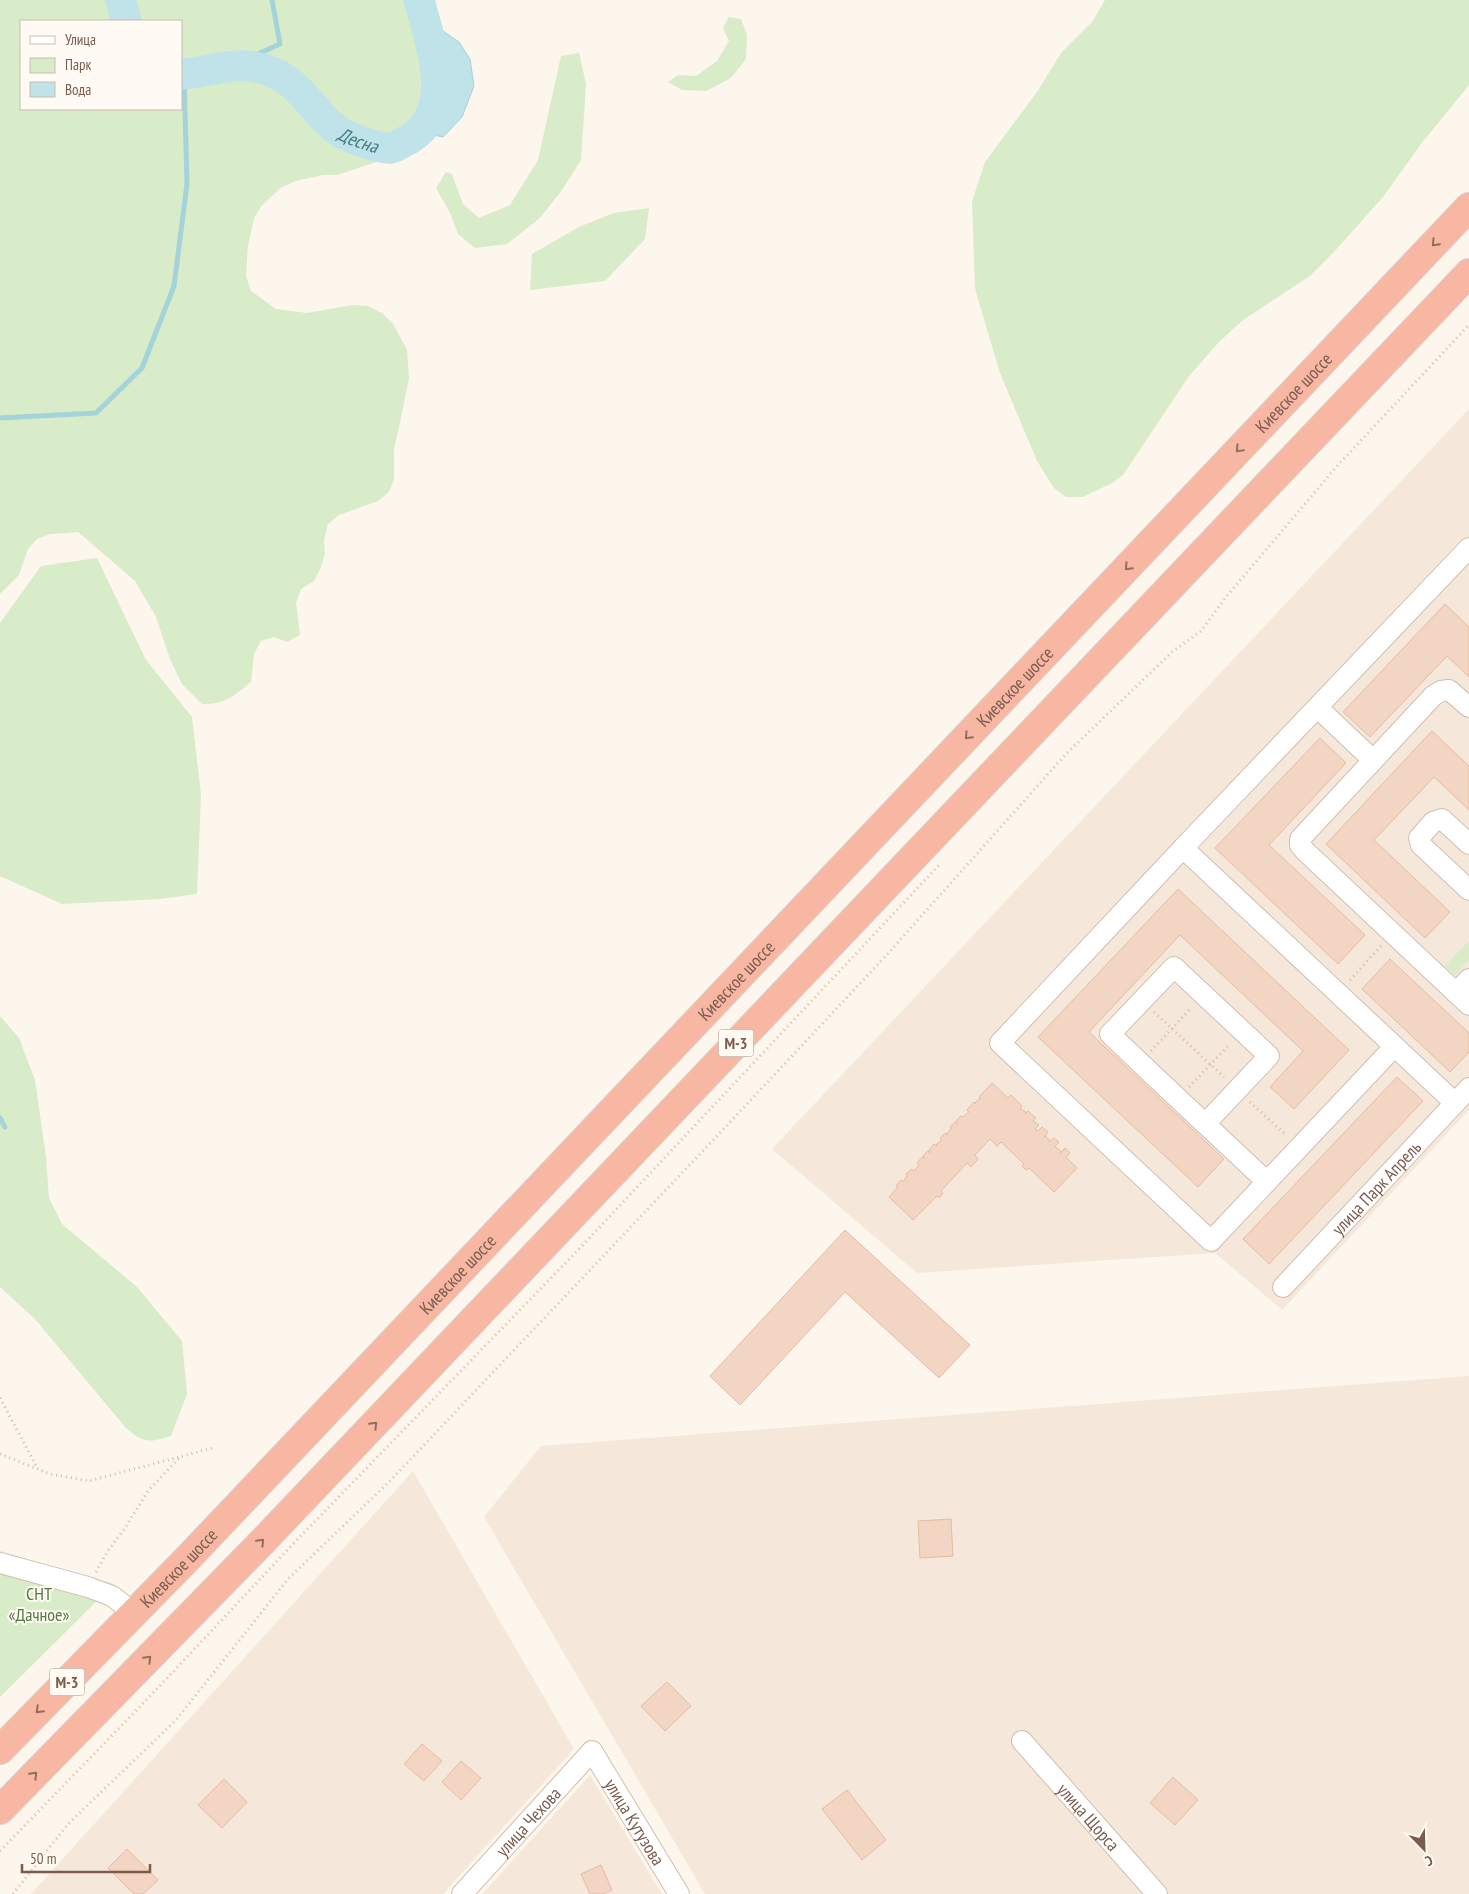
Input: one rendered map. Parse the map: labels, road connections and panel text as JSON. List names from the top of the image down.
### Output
{
  "streets": {
    "highway": ["Киевское шоссе", "М-3"],
    "street": [
      "улица Парк Апрель",
      "улица Щорса",
      "улица Чехова",
      "улица Кутузова"
    ]
  },
  "crossings": [
    ["улица Чехова", "улица Кутузова"]
  ],
  "water": ["Десна"],
  "parks": ["СНТ «Дачное»"],
  "legend": ["Улица", "Парк", "Вода"],
  "scale_bar": "50 m",
  "north": "bottom right"
}
